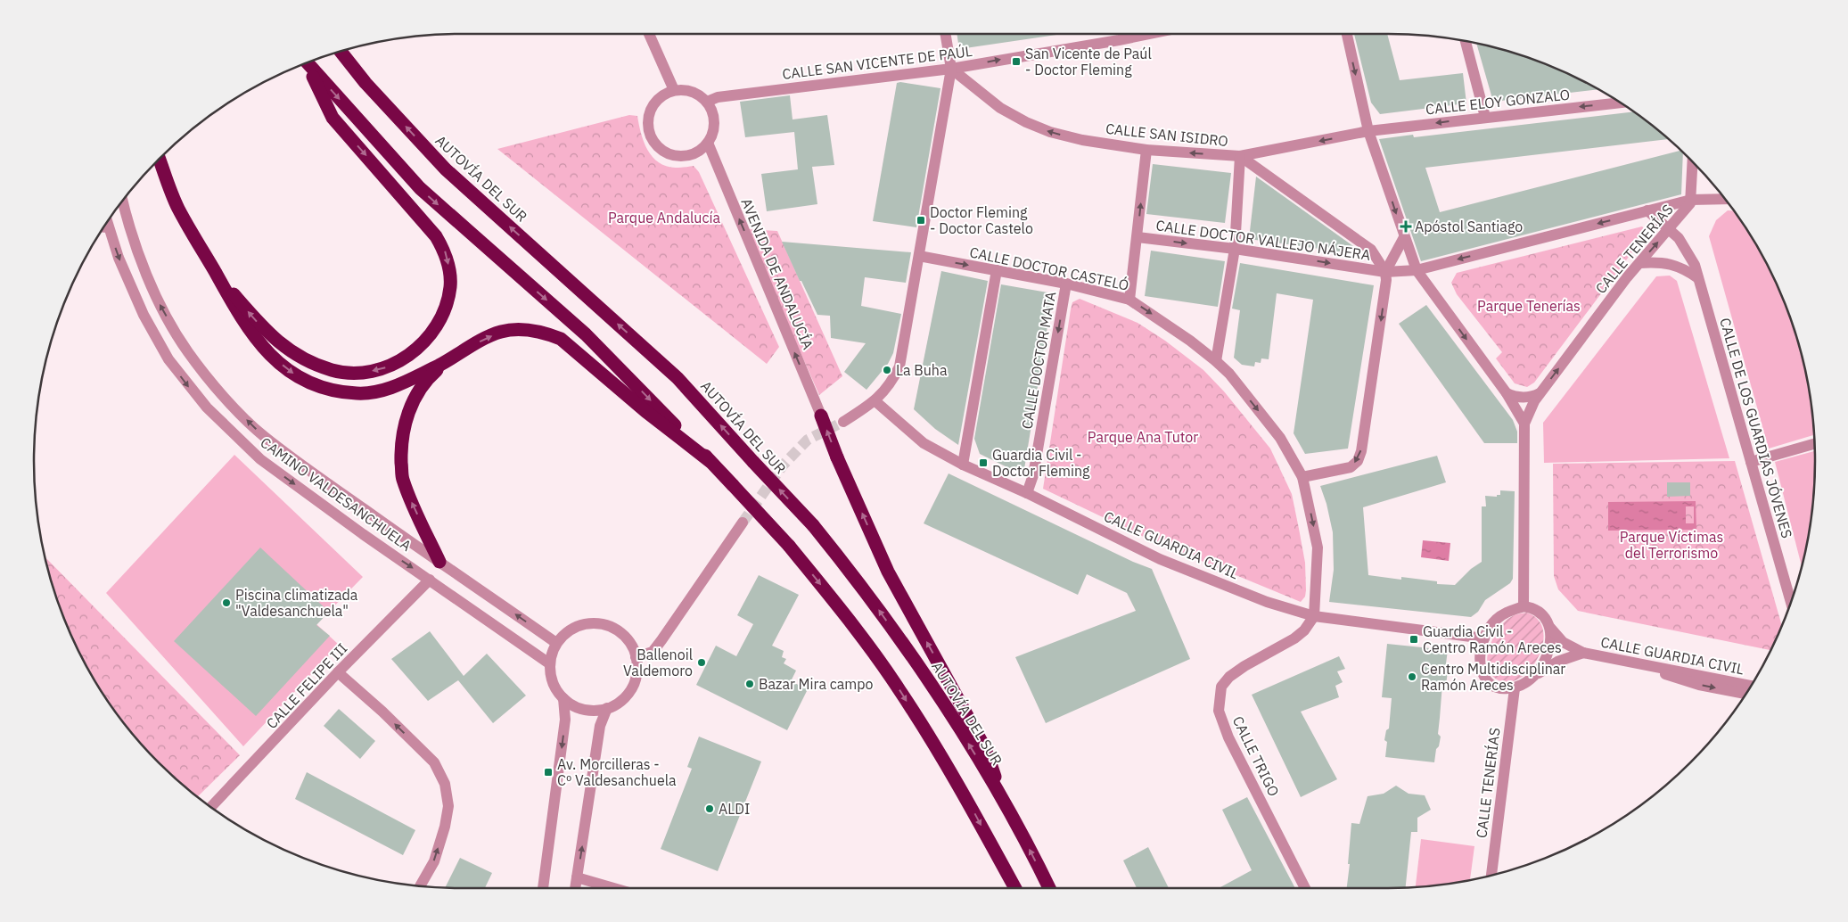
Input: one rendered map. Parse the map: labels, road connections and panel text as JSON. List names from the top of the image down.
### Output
{
  "streets": {
    "highway": ["AUTOVÍA DEL SUR"],
    "street": [
      "CALLE SAN VICENTE DE PAÚL",
      "CALLE ELOY GONZALO",
      "CALLE SAN ISIDRO",
      "CALLE DOCTOR VALLEJO NÁJERA",
      "CALLE TENERÍAS",
      "CALLE DOCTOR CASTELÓ",
      "AVENIDA DE ANDALUCÍA",
      "CALLE DOCTOR MATA",
      "CALLE DE LOS GUARDIAS JÓVENES",
      "CAMINO VALDESANCHUELA",
      "CALLE GUARDIA CIVIL",
      "CALLE FELIPE III",
      "CALLE TRIGO"
    ]
  },
  "crossings": [
    ["CALLE SAN VICENTE DE PAÚL", "CALLE SAN ISIDRO"],
    ["CALLE SAN VICENTE DE PAÚL", "AVENIDA DE ANDALUCÍA"],
    ["CALLE ELOY GONZALO", "CALLE SAN ISIDRO"],
    ["CALLE SAN ISIDRO", "CALLE DOCTOR VALLEJO NÁJERA"],
    ["CALLE DOCTOR VALLEJO NÁJERA", "CALLE TENERÍAS"],
    ["CALLE DOCTOR VALLEJO NÁJERA", "CALLE DOCTOR CASTELÓ"],
    ["CALLE DOCTOR VALLEJO NÁJERA", "CALLE DE LOS GUARDIAS JÓVENES"],
    ["CALLE TENERÍAS", "CALLE DE LOS GUARDIAS JÓVENES"],
    ["CALLE TENERÍAS", "CALLE GUARDIA CIVIL"],
    ["CALLE DOCTOR CASTELÓ", "CALLE DOCTOR MATA"],
    ["CALLE DOCTOR CASTELÓ", "CALLE GUARDIA CIVIL"],
    ["CALLE DOCTOR CASTELÓ", "CALLE TRIGO"],
    ["CALLE DOCTOR MATA", "CALLE GUARDIA CIVIL"],
    ["CAMINO VALDESANCHUELA", "CALLE FELIPE III"],
    ["CALLE GUARDIA CIVIL", "CALLE TRIGO"]
  ],
  "one_way": [
    "CALLE SAN VICENTE DE PAÚL",
    "CALLE ELOY GONZALO",
    "CALLE SAN ISIDRO",
    "CALLE DOCTOR CASTELÓ",
    "AVENIDA DE ANDALUCÍA"
  ],
  "parks": [
    "Parque Andalucía",
    "Parque Tenerías",
    "Parque Ana Tutor",
    "Parque Víctimas del Terrorismo"
  ],
  "places": {
    "transit": [
      "San Vicente de Paúl - Doctor Fleming",
      "Doctor Fleming - Doctor Castelo",
      "Guardia Civil - Doctor Fleming",
      "Guardia Civil - Centro Ramón Areces",
      "Av. Morcilleras - Cº Valdesanchuela"
    ],
    "health": ["Apóstol Santiago"],
    "other": [
      "La Buha",
      "Piscina climatizada \"Valdesanchuela\"",
      "Ballenoil Valdemoro",
      "Centro Multidisciplinar Ramón Areces",
      "Bazar Mira campo",
      "ALDI"
    ]
  }
}
